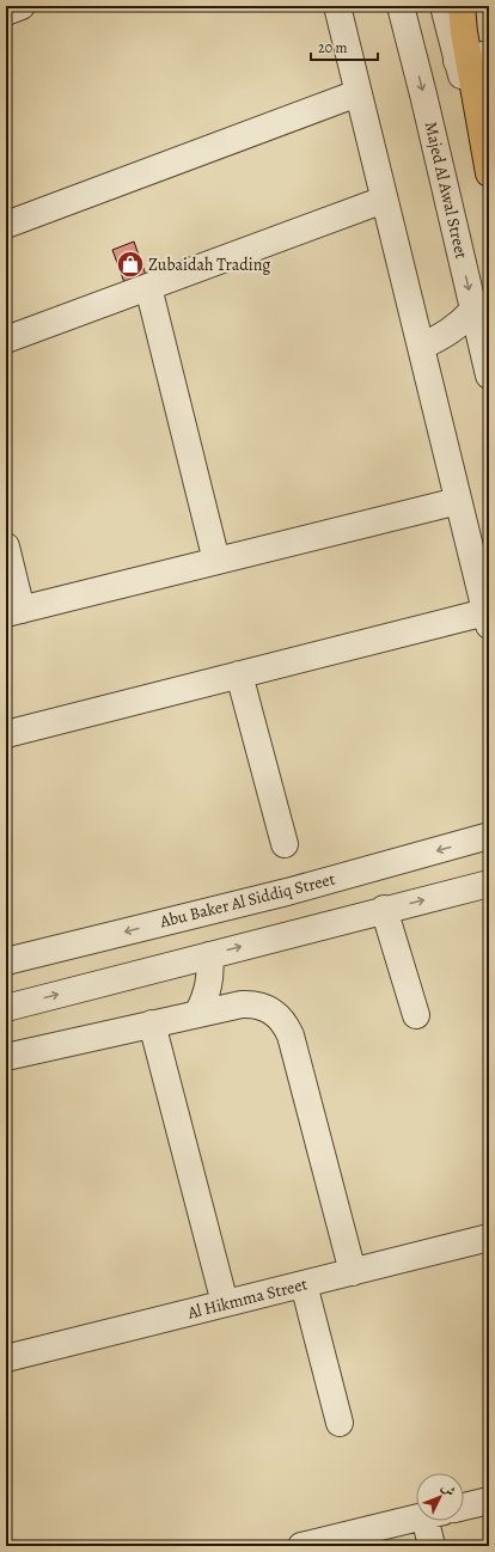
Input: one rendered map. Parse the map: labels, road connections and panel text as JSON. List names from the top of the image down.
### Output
{
  "streets": {
    "street": ["Majed Al Awal Street", "Abu Baker Al Siddiq Street", "Al Hikmma Street"]
  },
  "places": {
    "shop": ["Zubaidah Trading"]
  },
  "scale_bar": "20 m",
  "north": "top right"
}
